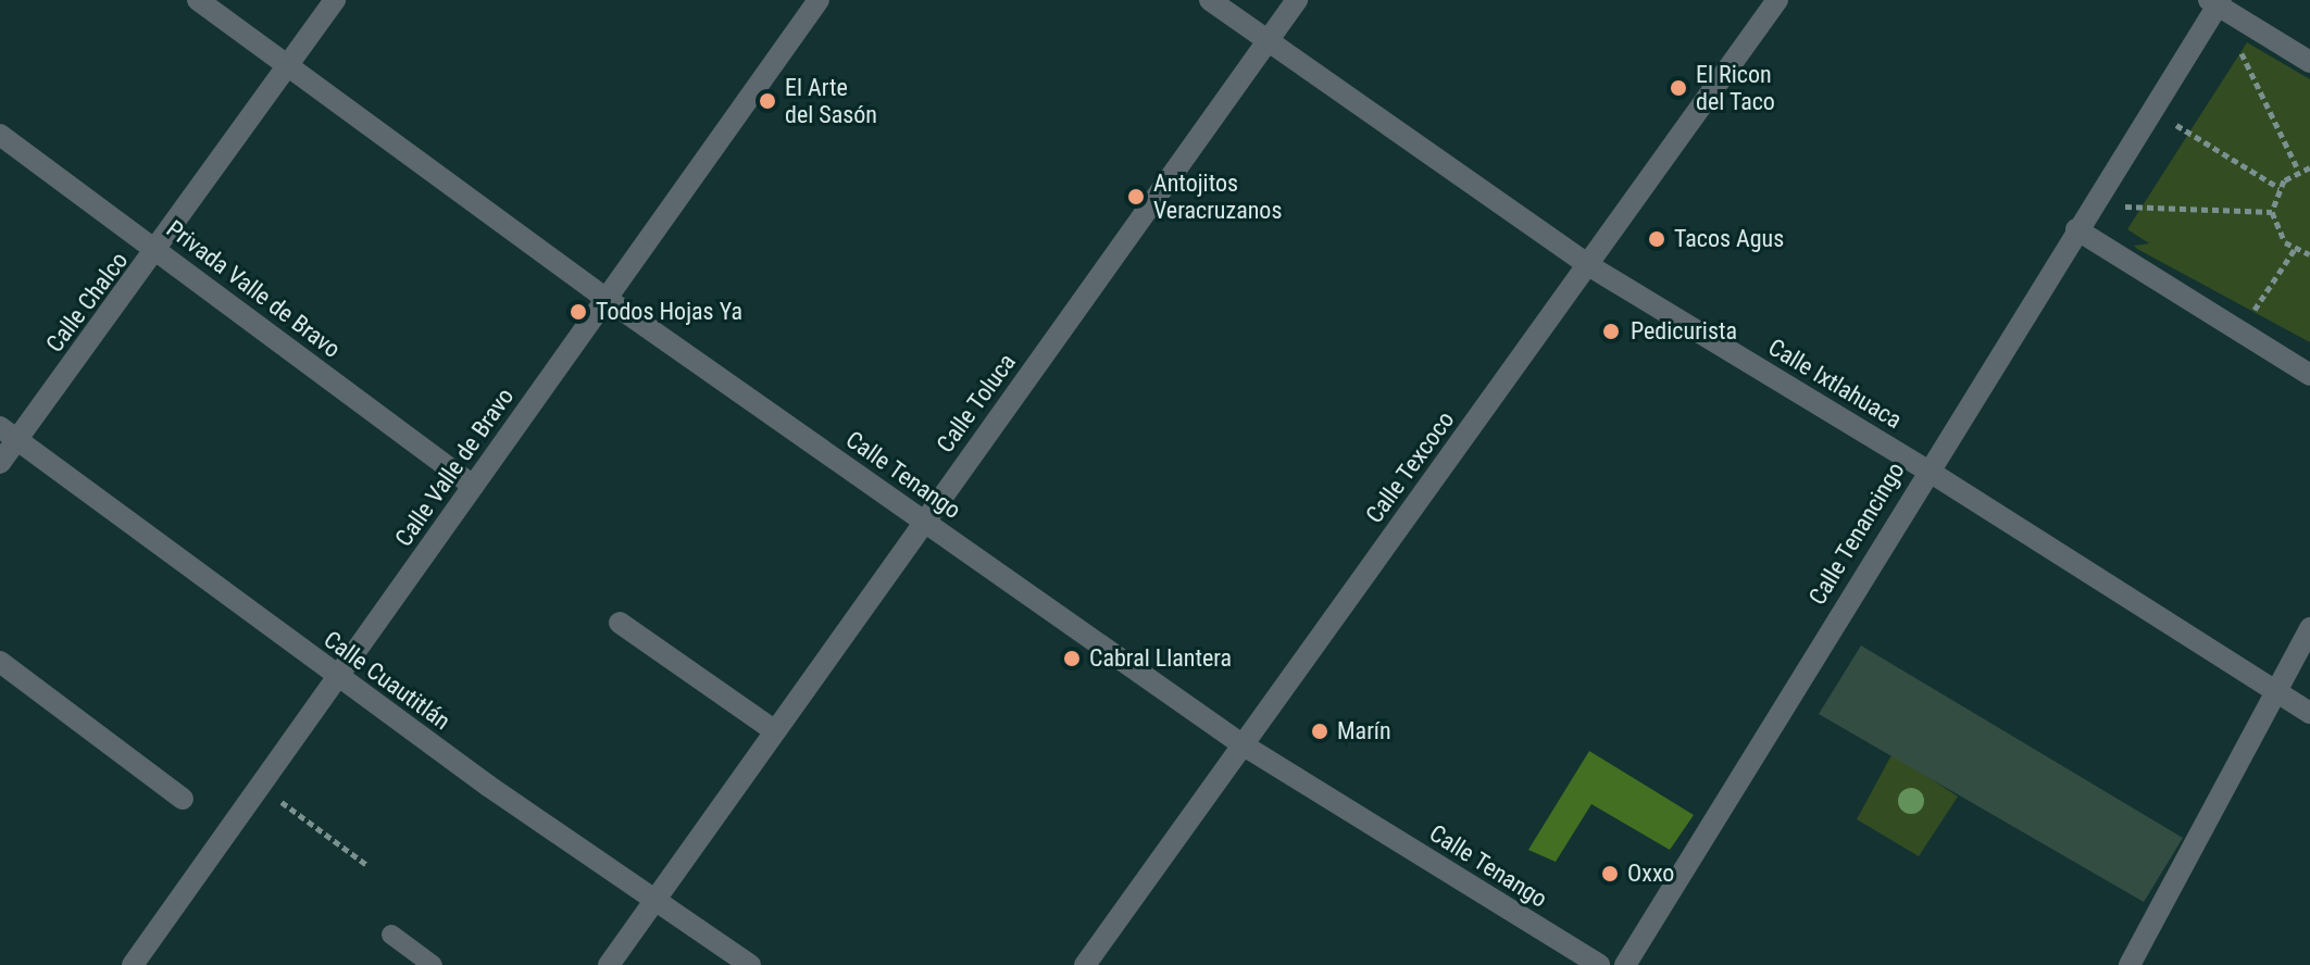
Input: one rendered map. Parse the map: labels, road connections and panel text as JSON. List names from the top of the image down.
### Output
{
  "streets": {
    "street": [
      "Privada Valle de Bravo",
      "Calle Chalco",
      "Calle Ixtlahuaca",
      "Calle Toluca",
      "Calle Valle de Bravo",
      "Calle Texcoco",
      "Calle Tenango",
      "Calle Tenancingo",
      "Calle Cuautitlán"
    ]
  },
  "crossings": [
    ["Privada Valle de Bravo", "Calle Chalco"],
    ["Privada Valle de Bravo", "Calle Valle de Bravo"],
    ["Calle Chalco", "Calle Tenango"],
    ["Calle Chalco", "Calle Cuautitlán"],
    ["Calle Ixtlahuaca", "Calle Toluca"],
    ["Calle Ixtlahuaca", "Calle Texcoco"],
    ["Calle Ixtlahuaca", "Calle Tenancingo"],
    ["Calle Toluca", "Calle Tenango"],
    ["Calle Toluca", "Calle Cuautitlán"],
    ["Calle Valle de Bravo", "Calle Tenango"],
    ["Calle Valle de Bravo", "Calle Cuautitlán"],
    ["Calle Texcoco", "Calle Tenango"]
  ],
  "places": [
    "El Ricon del Taco",
    "El Arte del Sasón",
    "Antojitos Veracruzanos",
    "Tacos Agus",
    "Todos Hojas Ya",
    "Pedicurista",
    "Cabral Llantera",
    "Marín",
    "Oxxo"
  ]
}
